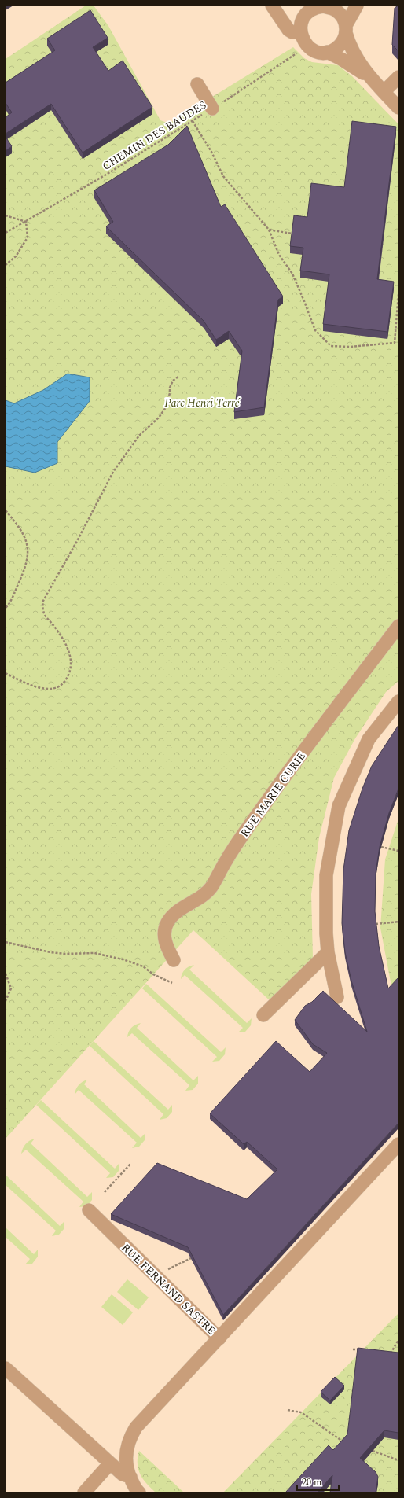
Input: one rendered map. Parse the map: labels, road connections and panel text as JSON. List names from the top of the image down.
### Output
{
  "streets": {
    "street": ["RUE MARIE CURIE", "RUE FERNAND SASTRE"],
    "path": ["CHEMIN DES BAUDES"]
  },
  "parks": ["Parc Henri Terré"],
  "scale_bar": "20 m"
}
